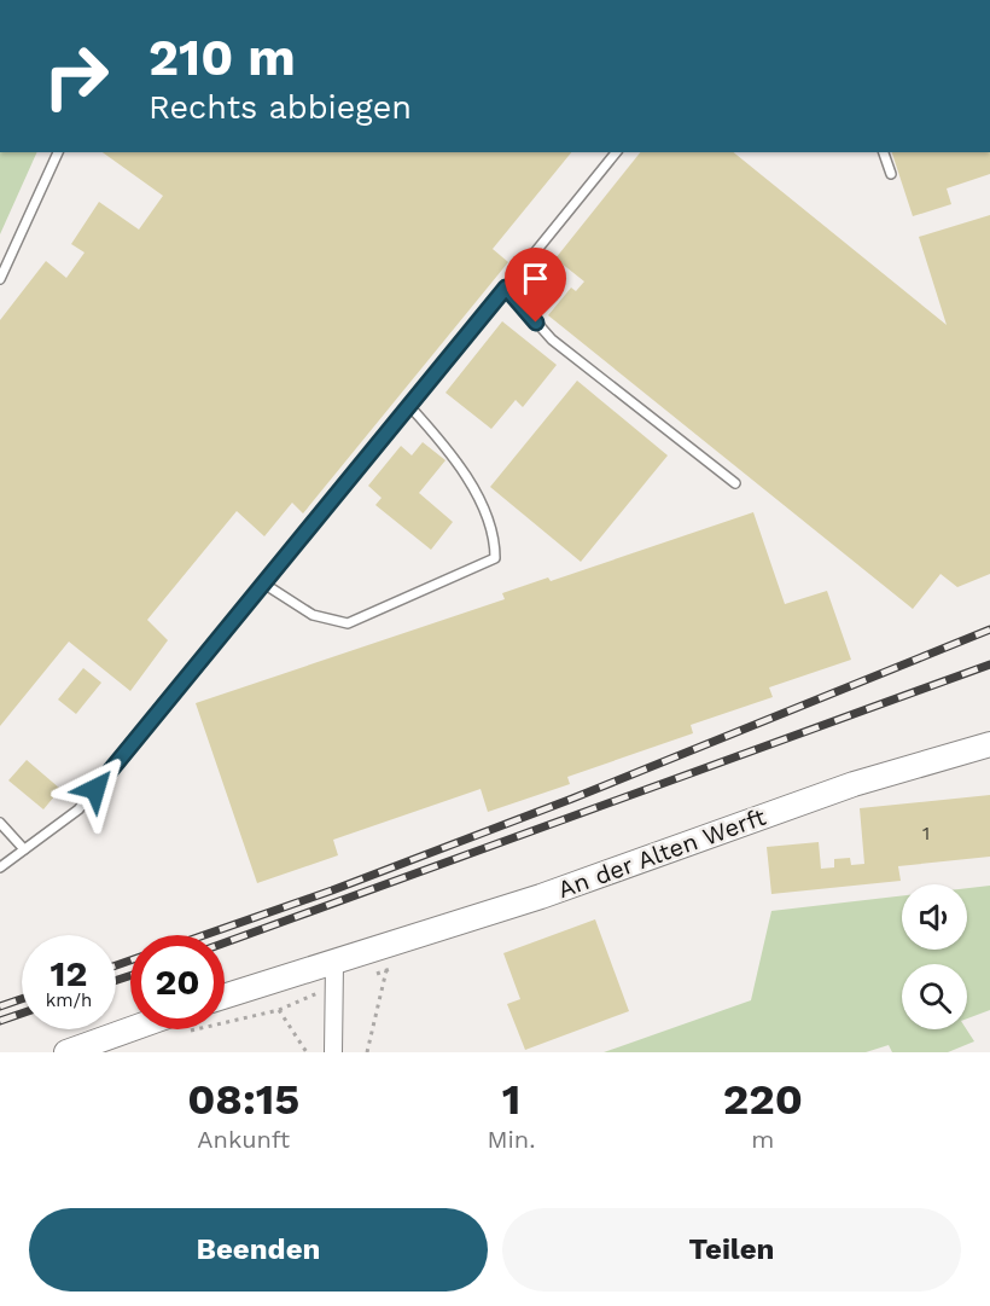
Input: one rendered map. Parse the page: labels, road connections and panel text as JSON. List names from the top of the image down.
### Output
{
  "streets": {
    "street": ["An der Alten Werft"]
  },
  "house_numbers": ["1"],
  "page": {
    "turn": ["210 m", "Rechts abbiegen"],
    "speed": "12 km/h",
    "limit": "20",
    "eta": [
      "08:15",
      "Ankunft",
      "1",
      "Min.",
      "220",
      "m"
    ],
    "buttons": ["Beenden", "Teilen"]
  }
}
